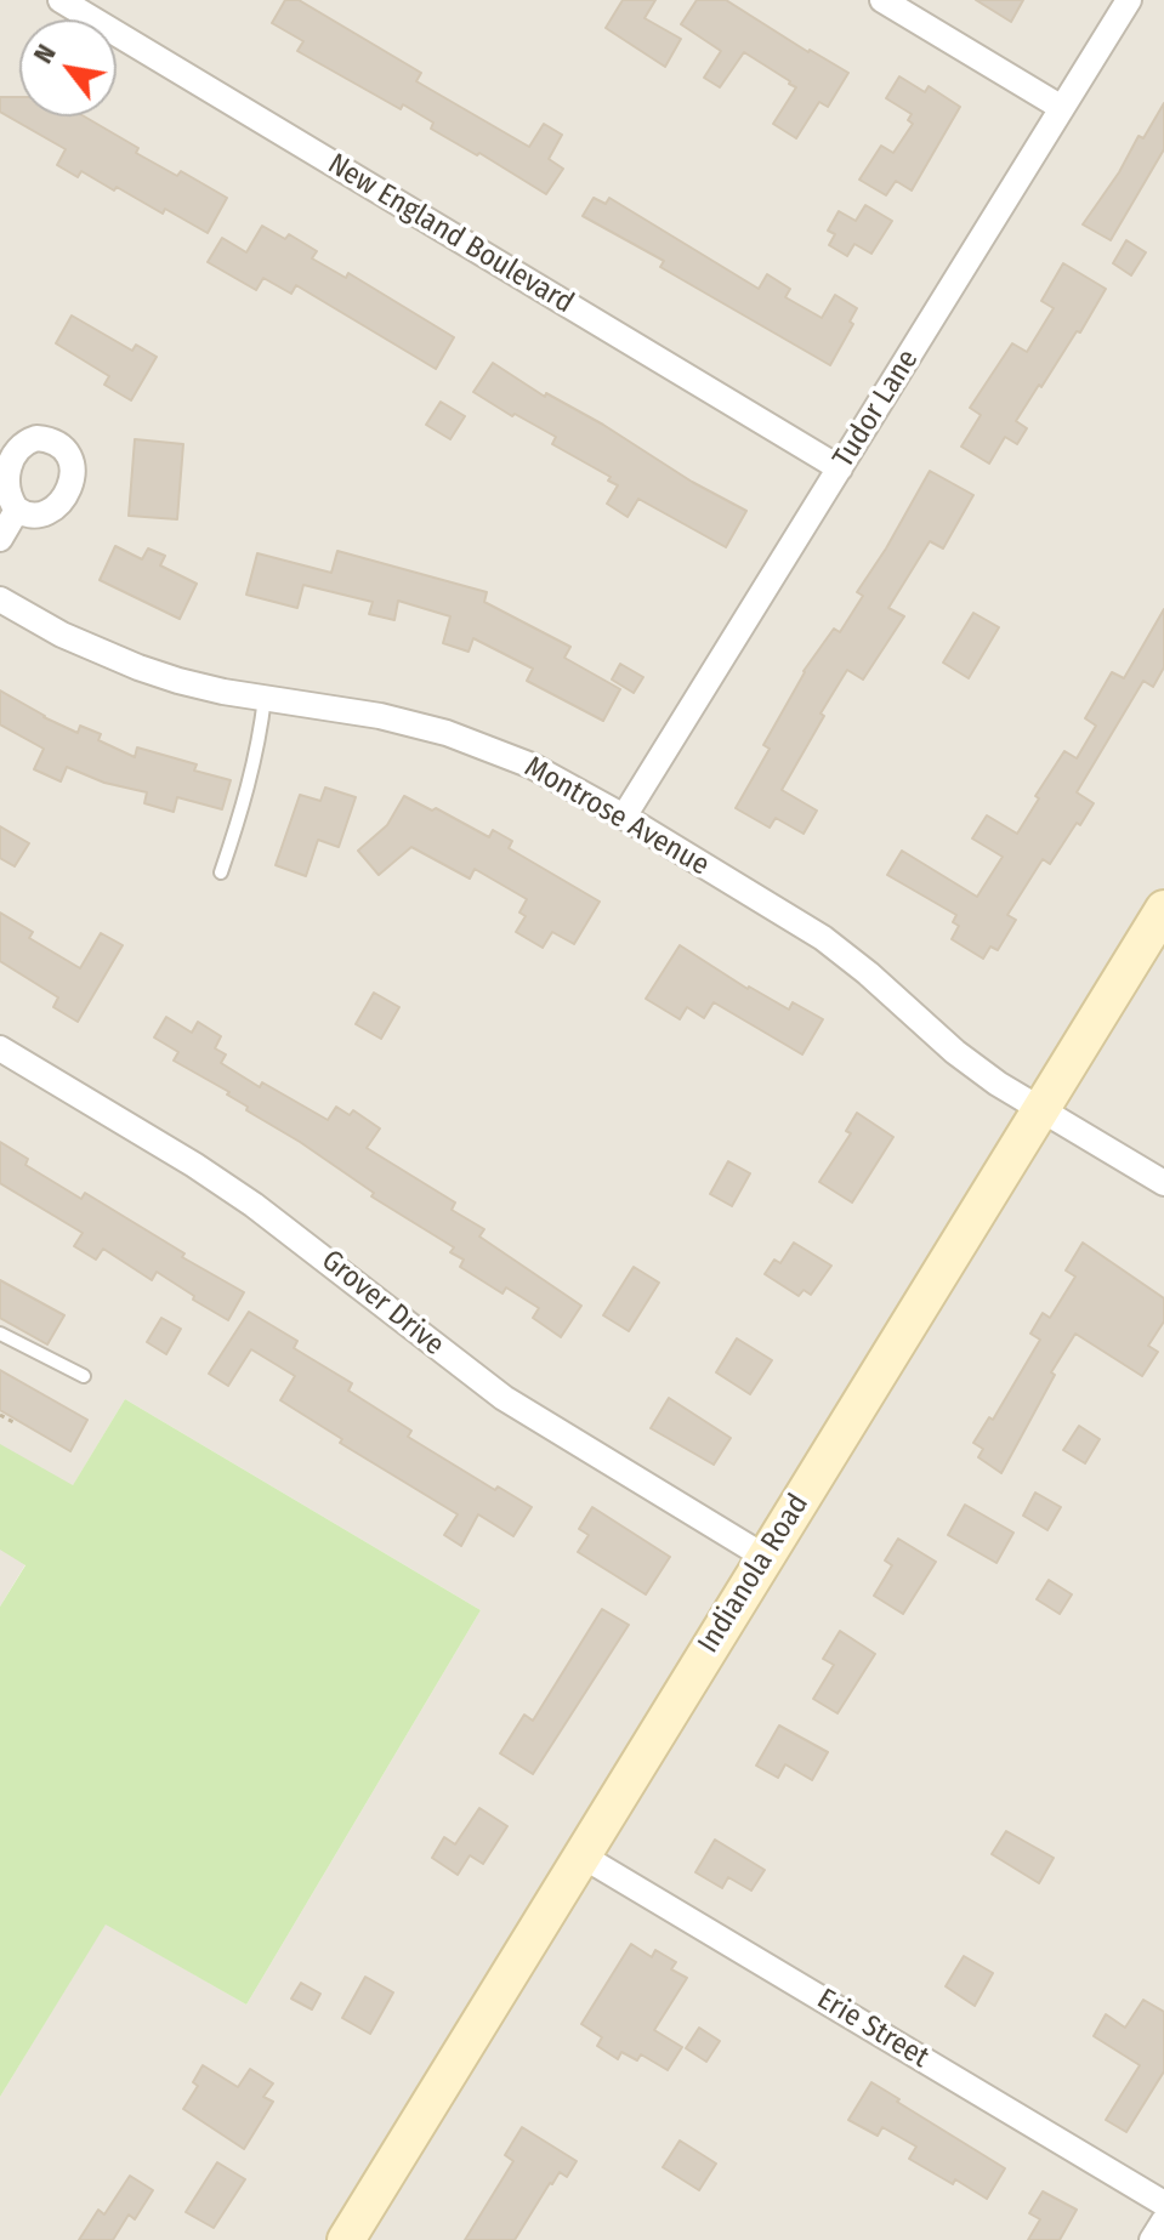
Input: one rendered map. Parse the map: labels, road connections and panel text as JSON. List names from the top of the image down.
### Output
{
  "streets": {
    "street": [
      "New England Boulevard",
      "Tudor Lane",
      "Montrose Avenue",
      "Grover Drive",
      "Indianola Road",
      "Erie Street"
    ]
  },
  "crossings": [
    ["New England Boulevard", "Tudor Lane"],
    ["Tudor Lane", "Montrose Avenue"],
    ["Montrose Avenue", "Indianola Road"],
    ["Grover Drive", "Indianola Road"],
    ["Indianola Road", "Erie Street"]
  ],
  "north": "top left"
}
